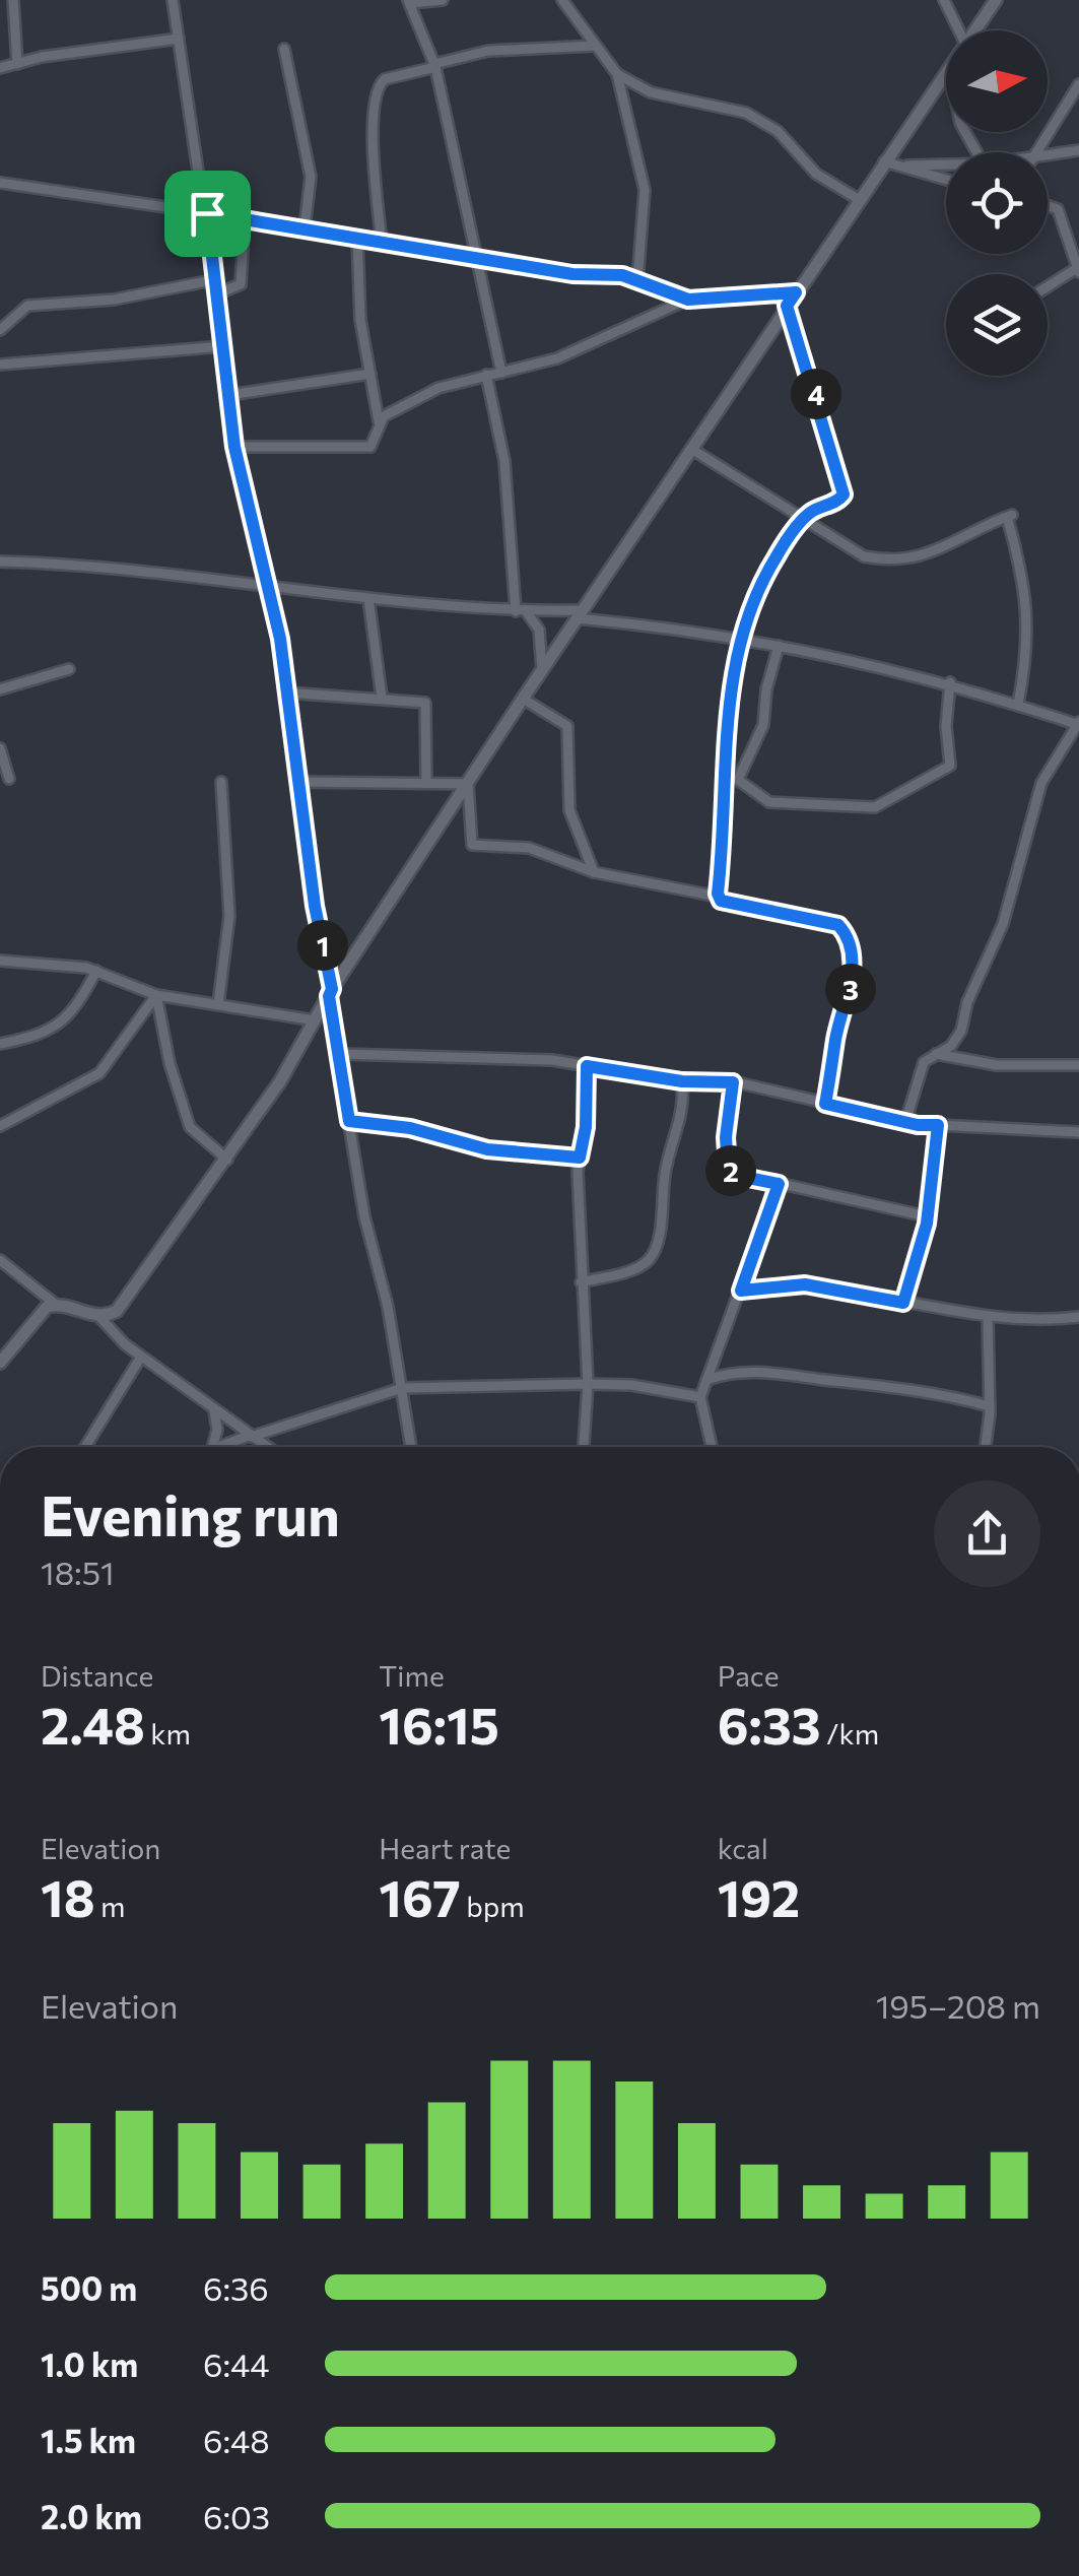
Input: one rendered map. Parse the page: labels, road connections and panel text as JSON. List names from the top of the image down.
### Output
{
  "north": "right",
  "page": {
    "pins": [
      "4",
      "1",
      "3",
      "2"
    ],
    "heading": ["Evening run", "18:51"],
    "stats": [
      ["Distance", "2.48 km"],
      ["Time", "16:15"],
      ["Pace", "6:33 /km"],
      ["Elevation", "18 m"],
      ["Heart rate", "167 bpm"],
      ["kcal", "192"]
    ],
    "chart": ["Elevation", "195–208 m"],
    "list": [
      {
        "name": "500 m",
        "note": "6:36"
      },
      {
        "name": "1.0 km",
        "note": "6:44"
      },
      {
        "name": "1.5 km",
        "note": "6:48"
      },
      {
        "name": "2.0 km",
        "note": "6:03"
      }
    ]
  }
}
